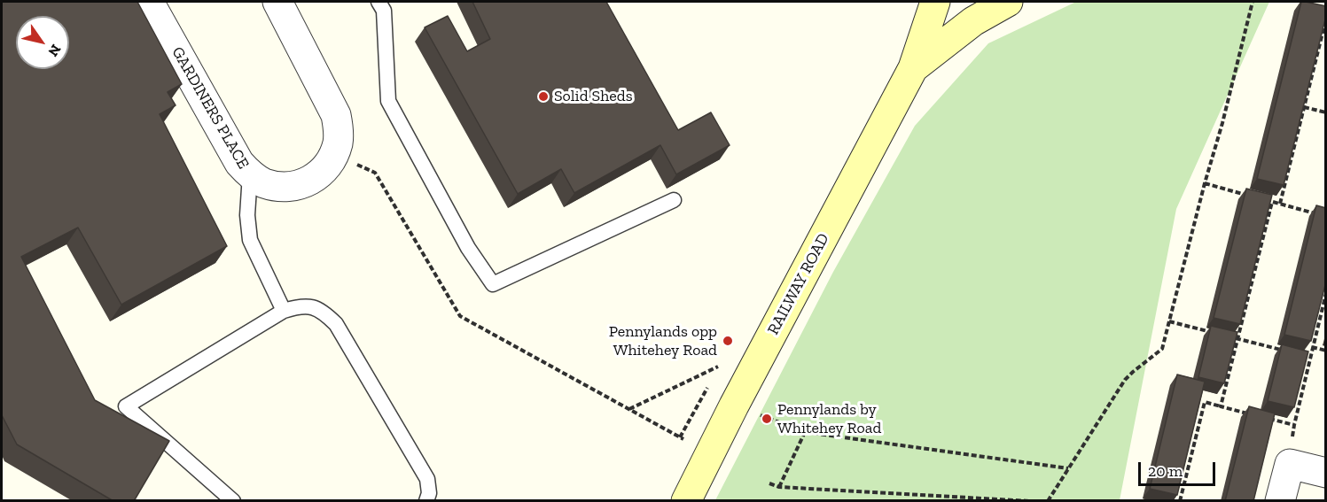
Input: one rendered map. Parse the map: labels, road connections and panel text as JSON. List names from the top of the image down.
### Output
{
  "streets": {
    "main road": ["RAILWAY ROAD"],
    "street": ["GARDINERS PLACE"]
  },
  "places": ["Solid Sheds", "Pennylands opp Whitehey Road", "Pennylands by Whitehey Road"],
  "scale_bar": "20 m",
  "north": "bottom right"
}
